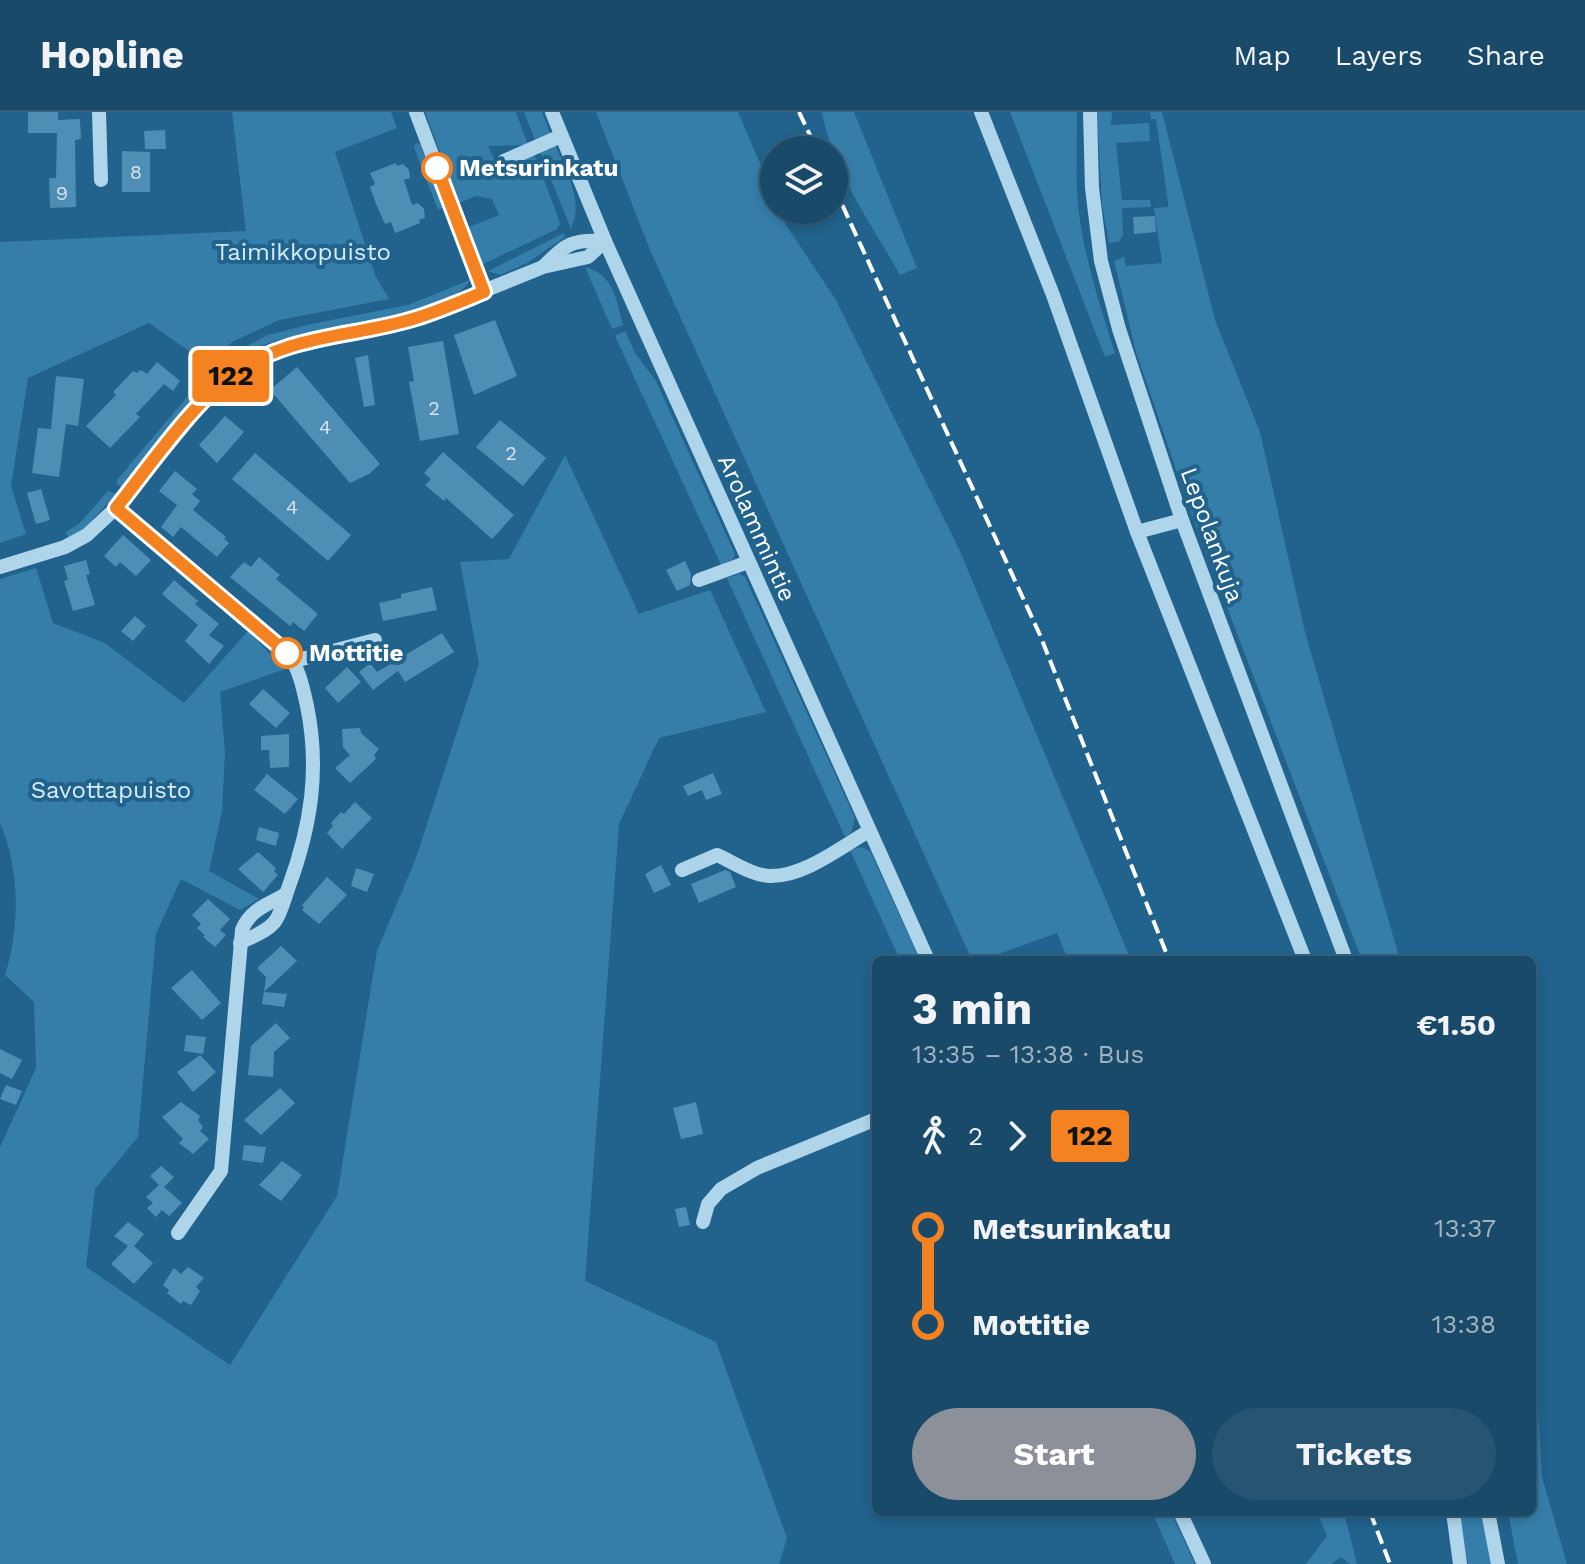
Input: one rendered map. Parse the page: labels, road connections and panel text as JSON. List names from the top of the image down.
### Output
{
  "streets": {
    "street": ["Arolammintie", "Lepolankuja"]
  },
  "parks": ["Taimikkopuisto", "Savottapuisto"],
  "places": ["Metsurinkatu", "Mottitie"],
  "lines": ["bus line 122"],
  "house_numbers": [
    "8",
    "9",
    "2",
    "4",
    "2",
    "4"
  ],
  "page": {
    "header": "Hopline",
    "nav": ["Map", "Layers", "Share"],
    "on_map": "122",
    "heading": ["3 min", "13:35 – 13:38 · Bus", "€1.50"],
    "legs": ["2", "122"],
    "list": [
      {
        "name": "Metsurinkatu",
        "value": "13:37"
      },
      {
        "name": "Mottitie",
        "value": "13:38"
      }
    ],
    "buttons": ["Start", "Tickets"]
  }
}
